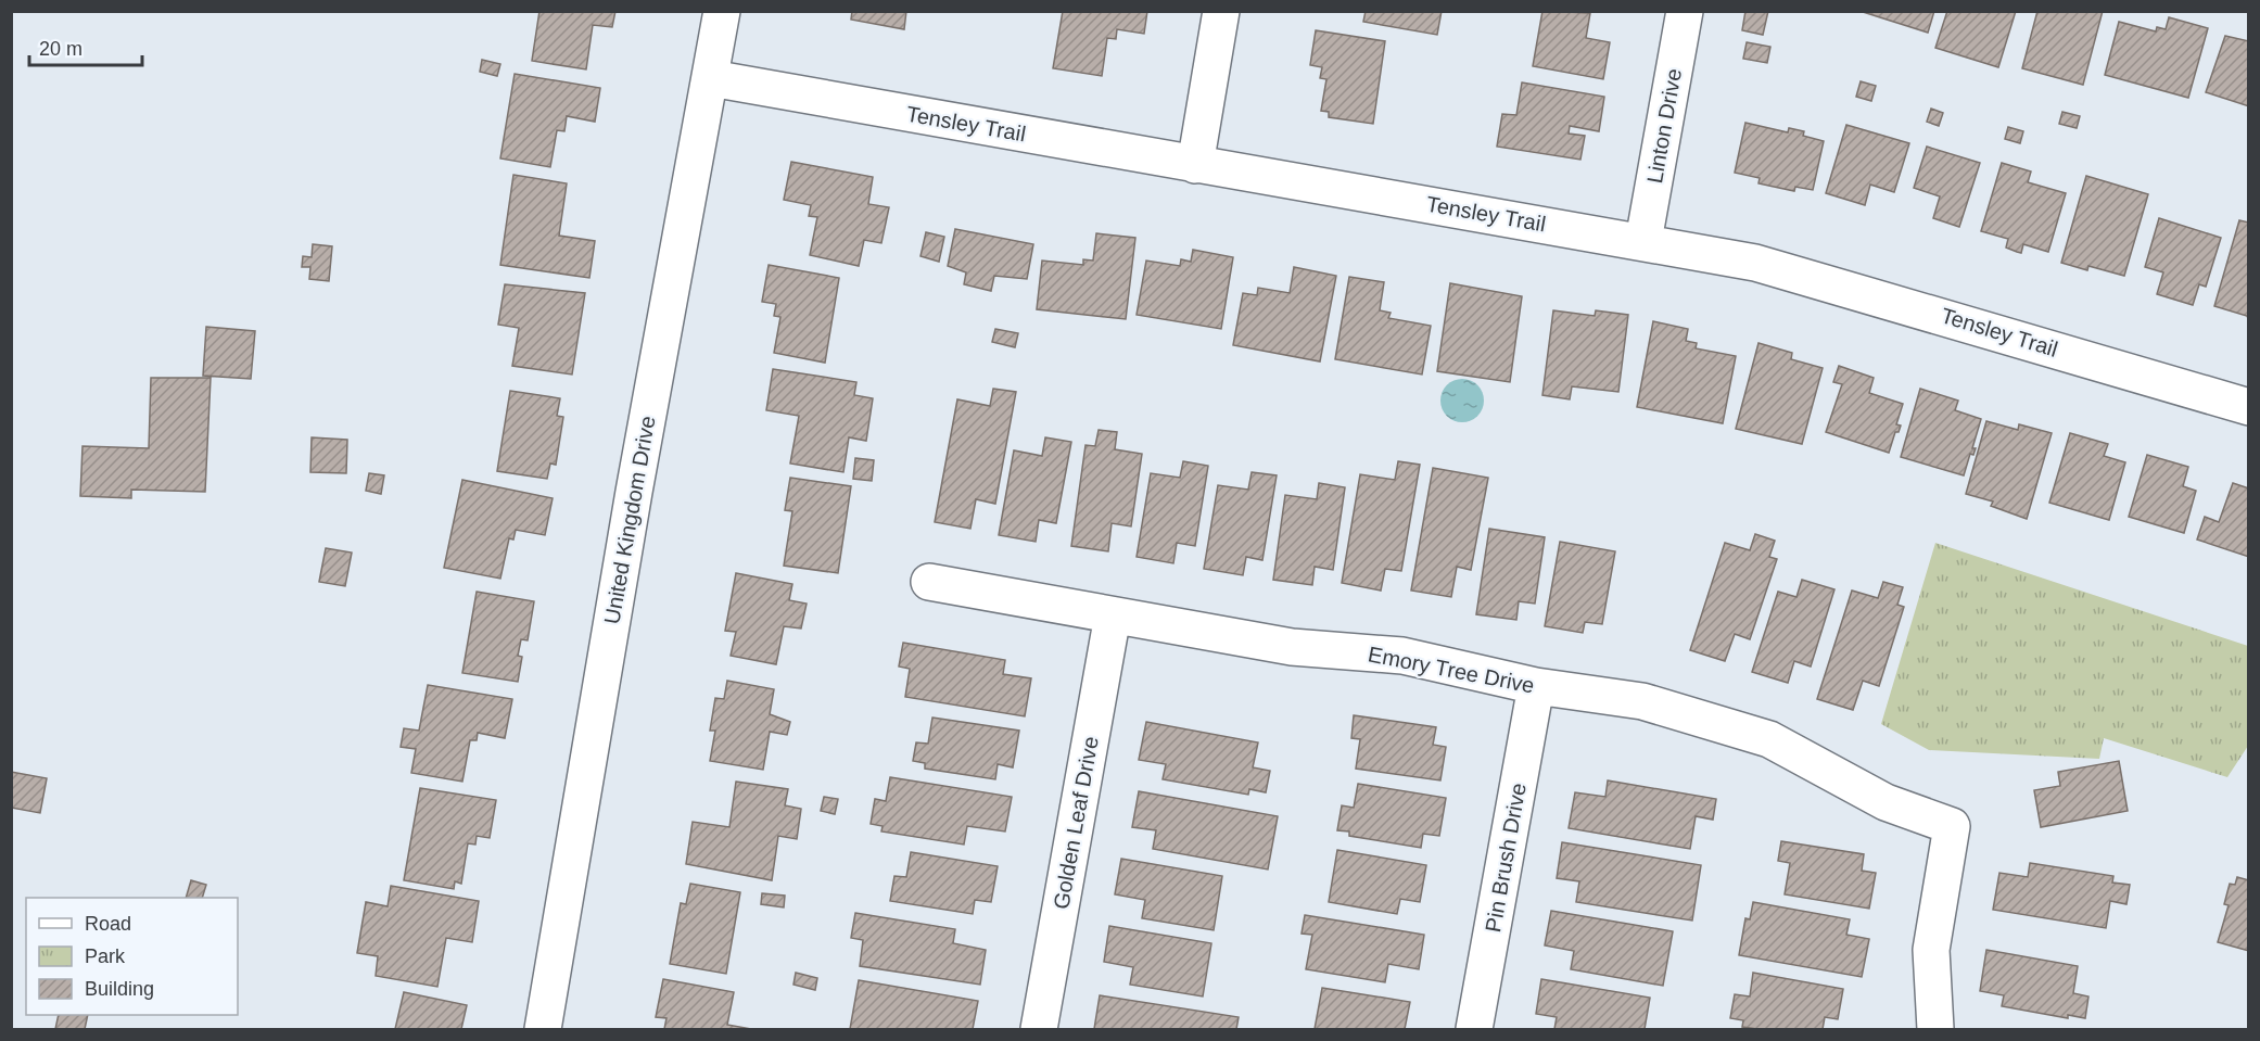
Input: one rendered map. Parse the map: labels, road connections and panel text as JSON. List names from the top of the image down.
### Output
{
  "streets": {
    "street": [
      "Tensley Trail",
      "Linton Drive",
      "United Kingdom Drive",
      "Emory Tree Drive",
      "Golden Leaf Drive",
      "Pin Brush Drive"
    ]
  },
  "crossings": [
    ["Tensley Trail", "Linton Drive"],
    ["Tensley Trail", "United Kingdom Drive"],
    ["Emory Tree Drive", "Golden Leaf Drive"],
    ["Emory Tree Drive", "Pin Brush Drive"]
  ],
  "legend": ["Road", "Park", "Building"],
  "scale_bar": "20 m"
}
